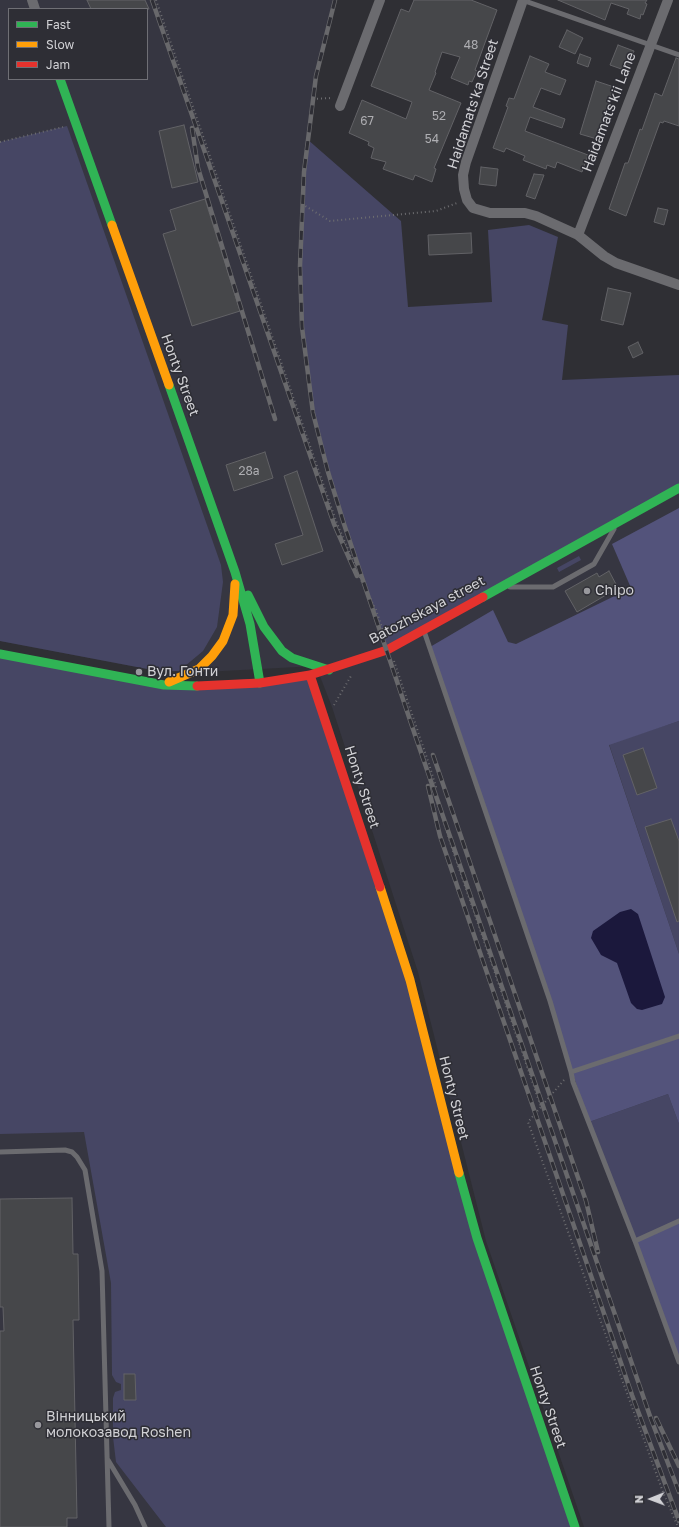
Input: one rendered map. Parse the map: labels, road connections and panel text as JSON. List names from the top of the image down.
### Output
{
  "streets": {
    "street": [
      "Haidamats'ka Street",
      "Haidamats'kii Lane",
      "Honty Street",
      "Batozhskaya street"
    ]
  },
  "crossings": [
    ["Honty Street", "Batozhskaya street"]
  ],
  "places": ["Chipo", "Вул. Гонти", "Вінницький молокозавод Roshen"],
  "house_numbers": [
    "48",
    "52",
    "67",
    "54",
    "28а"
  ],
  "legend": ["Fast", "Slow", "Jam"],
  "north": "left"
}
